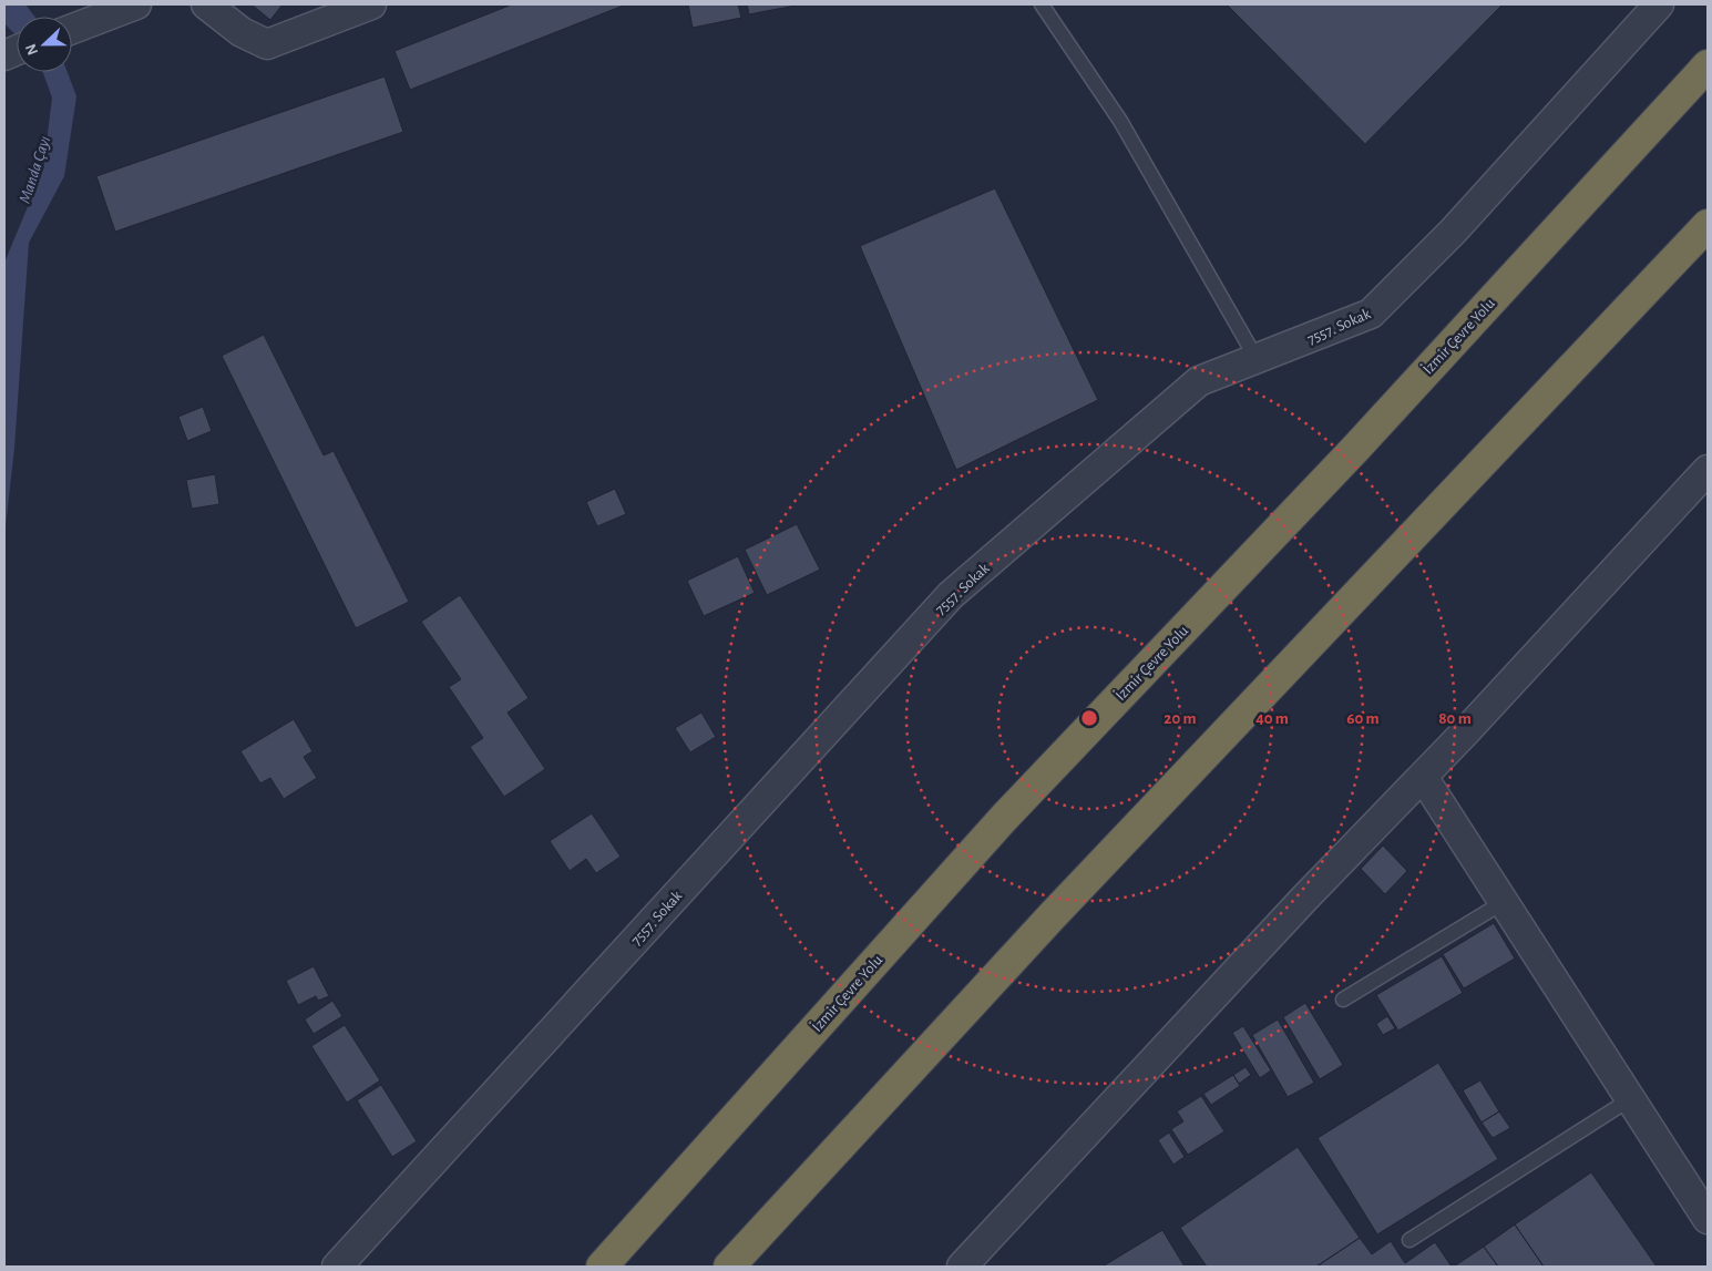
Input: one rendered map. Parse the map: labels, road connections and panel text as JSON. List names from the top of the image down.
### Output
{
  "streets": {
    "highway": ["İzmir Çevre Yolu"],
    "street": ["7557. Sokak"]
  },
  "water": ["Manda Çayı"],
  "north": "left",
  "rings": [
    "20 m",
    "40 m",
    "60 m",
    "80 m"
  ]
}
